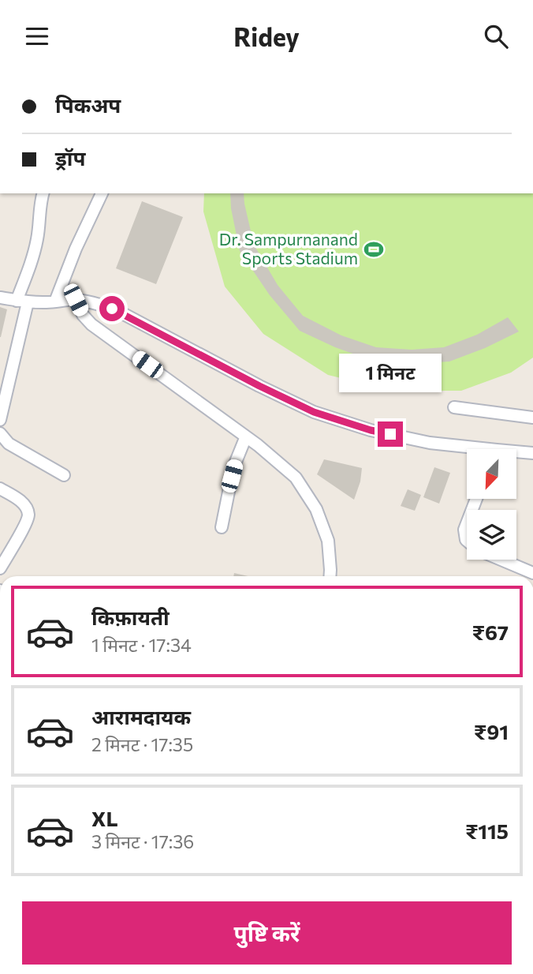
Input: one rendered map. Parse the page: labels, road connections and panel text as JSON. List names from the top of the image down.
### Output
{
  "places": {
    "sports": ["Dr. Sampurnanand Sports Stadium"]
  },
  "north": "bottom left",
  "page": {
    "header": "Ridey",
    "banner": ["पिकअप", "ड्रॉप"],
    "bubble": "1 मिनट",
    "list": [
      {
        "name": "किफ़ायती",
        "note": "1 मिनट · 17:34",
        "value": "₹67"
      },
      {
        "name": "आरामदायक",
        "note": "2 मिनट · 17:35",
        "value": "₹91"
      },
      {
        "name": "XL",
        "note": "3 मिनट · 17:36",
        "value": "₹115"
      }
    ],
    "buttons": "पुष्टि करें"
  }
}
